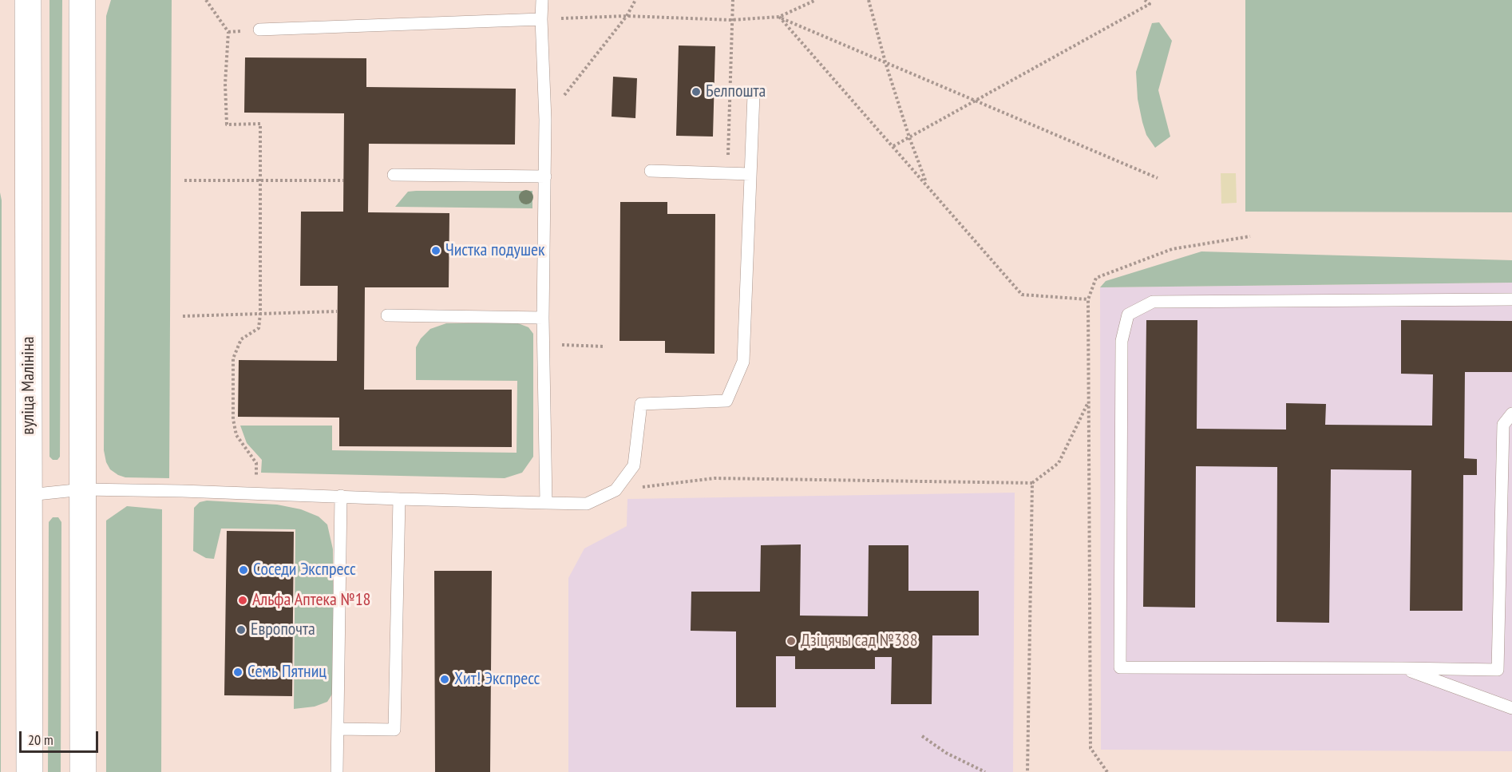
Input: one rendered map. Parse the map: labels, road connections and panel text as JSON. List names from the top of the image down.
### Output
{
  "streets": {
    "main road": ["вуліца Малініна"]
  },
  "places": [
    "Белпошта",
    "Чистка подушек",
    "Соседи Экспресс",
    "Альфа Аптека №18",
    "Европочта",
    "Дзіцячы сад №388",
    "Семь Пятниц",
    "Хит! Экспресс"
  ],
  "scale_bar": "20 m"
}
